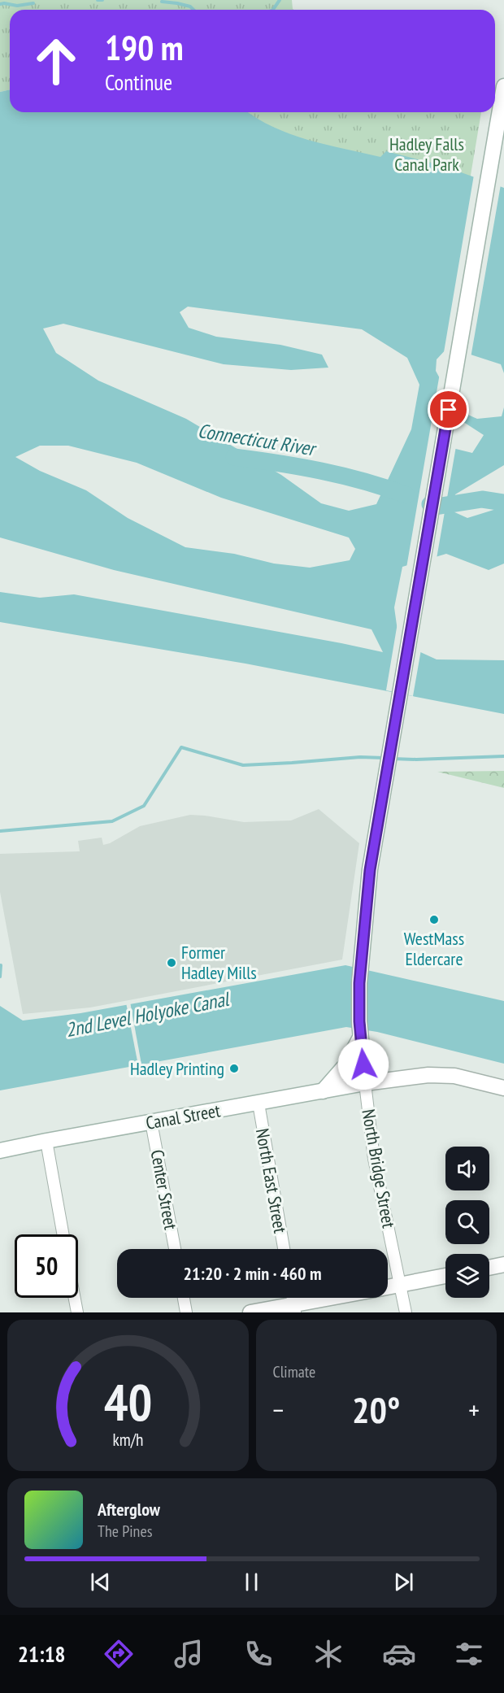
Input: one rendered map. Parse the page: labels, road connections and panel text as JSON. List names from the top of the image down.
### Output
{
  "streets": {
    "main road": ["Canal Street", "North Bridge Street"],
    "street": ["North East Street", "Center Street"]
  },
  "crossings": [
    ["Canal Street", "North Bridge Street"],
    ["Canal Street", "North East Street"],
    ["Canal Street", "Center Street"]
  ],
  "water": ["Connecticut River", "2nd Level Holyoke Canal"],
  "parks": ["Hadley Falls Canal Park"],
  "places": ["WestMass Eldercare", "Former Hadley Mills", "Hadley Printing"],
  "page": {
    "turn": ["190 m", "Continue"],
    "limit": "50",
    "trip": "21:20 · 2 min · 460 m",
    "tile": "Climate",
    "heat": ["−", "20°", "+"],
    "song": ["Afterglow", "The Pines"],
    "tabs": "21:18",
    "gauge": ["40", "km/h"]
  }
}
